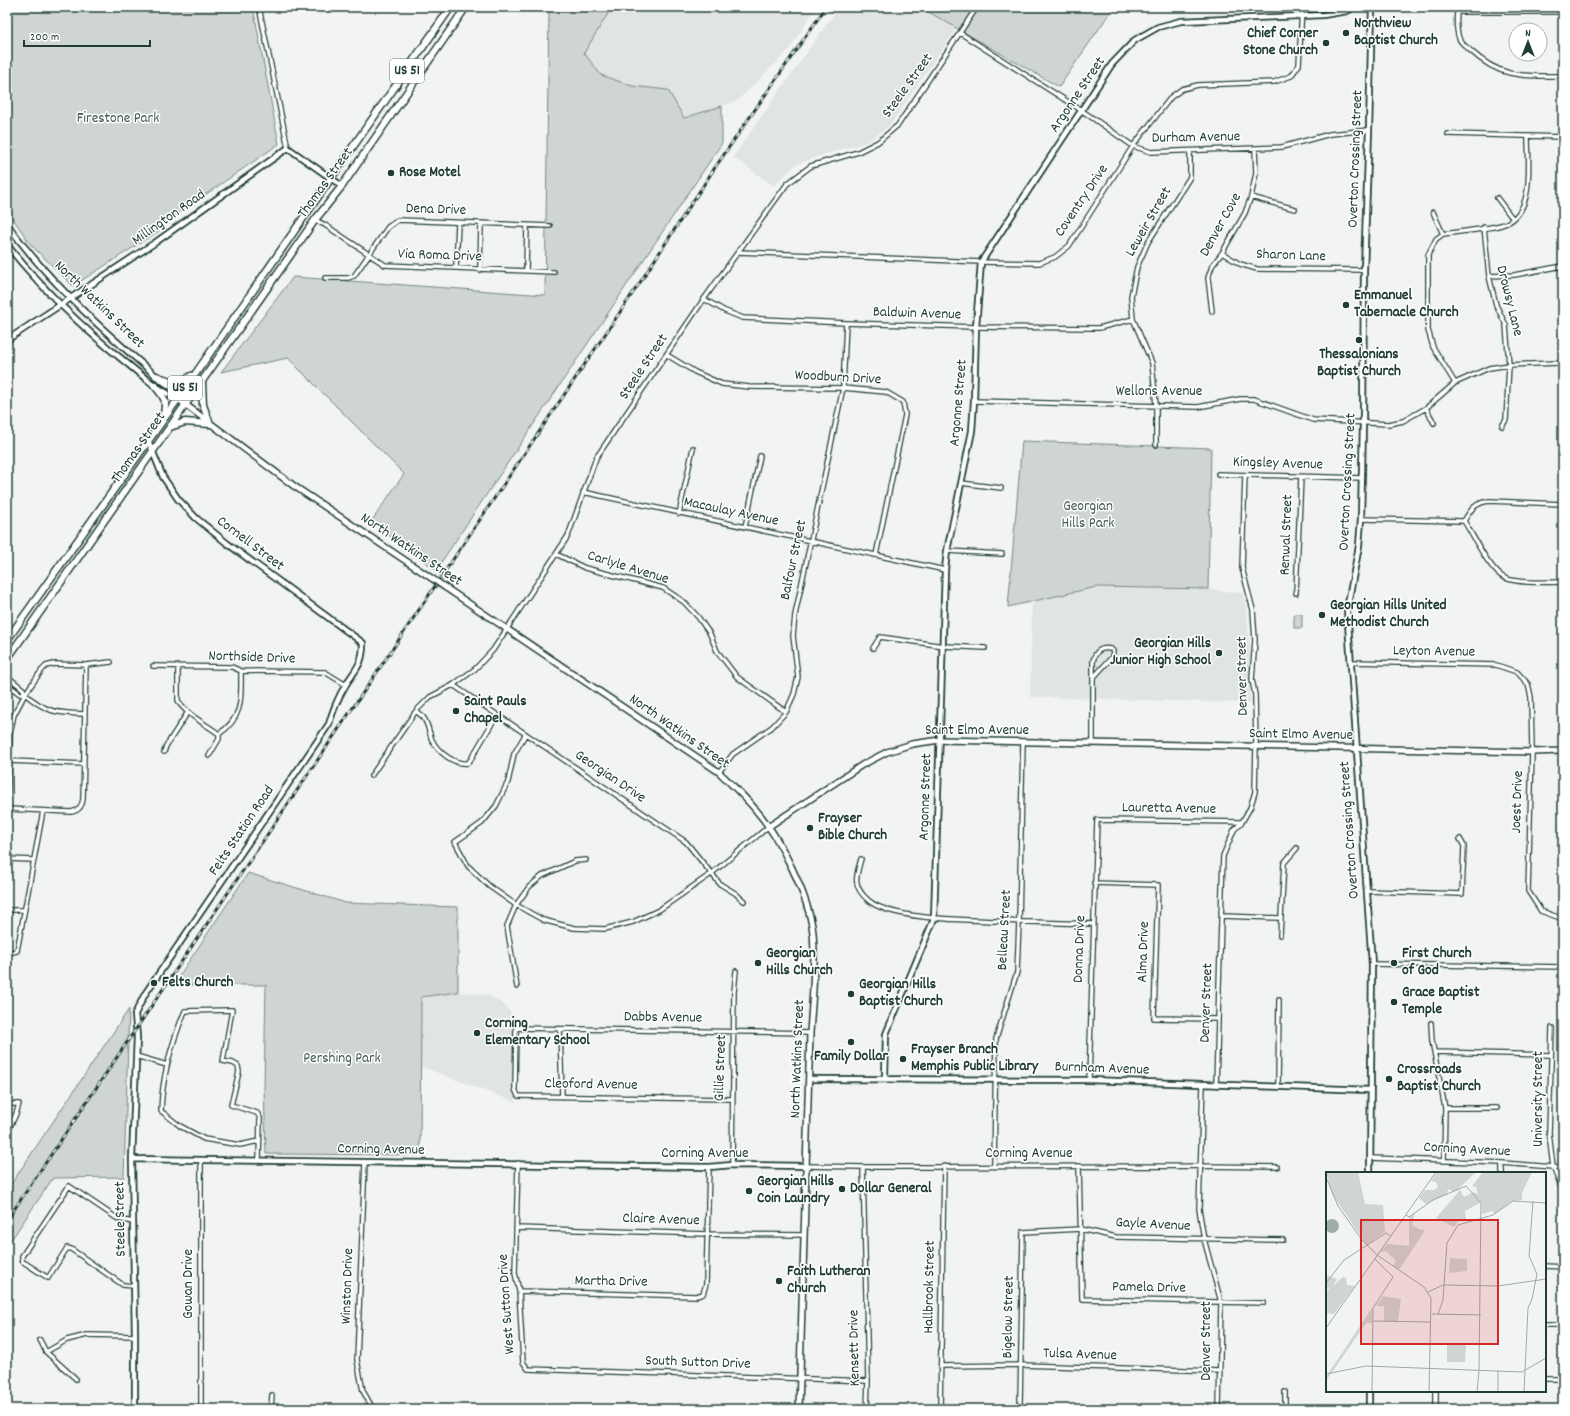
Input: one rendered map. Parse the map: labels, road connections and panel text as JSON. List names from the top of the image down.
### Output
{
  "streets": {
    "highway": ["US 51", "Thomas Street"],
    "main road": ["North Watkins Street", "Saint Elmo Avenue"],
    "street": [
      "Steele Street",
      "Argonne Street",
      "Durham Avenue",
      "Overton Crossing Street",
      "Coventry Drive",
      "Dena Drive",
      "Millington Road",
      "Leweir Street",
      "Denver Cove",
      "Via Roma Drive",
      "Sharon Lane",
      "Drowsy Lane",
      "Baldwin Avenue",
      "Woodburn Drive",
      "Wellons Avenue",
      "Kingsley Avenue",
      "Macaulay Avenue",
      "Renwal Street",
      "Cornell Street",
      "Balfour Street",
      "Carlyle Avenue",
      "Leyton Avenue",
      "Northside Drive",
      "Denver Street",
      "Georgian Drive",
      "Joest Drive",
      "Lauretta Avenue",
      "Felts Station Road",
      "Belleau Street",
      "Donna Drive",
      "Alma Drive",
      "Dabbs Avenue",
      "Gillie Street",
      "Burnham Avenue",
      "Cleoford Avenue",
      "University Street",
      "Corning Avenue",
      "Claire Avenue",
      "Gayle Avenue",
      "Martha Drive",
      "Gowan Drive",
      "Winston Drive",
      "Hallbrook Street",
      "Pamela Drive",
      "West Sutton Drive",
      "Bigelow Street",
      "Kensett Drive",
      "Tulsa Avenue",
      "South Sutton Drive"
    ]
  },
  "crossings": [
    ["Steele Street", "Durham Avenue"],
    ["Steele Street", "Coventry Drive"],
    ["Steele Street", "North Watkins Street"],
    ["Steele Street", "Baldwin Avenue"],
    ["Steele Street", "Woodburn Drive"],
    ["Steele Street", "Macaulay Avenue"],
    ["Steele Street", "Carlyle Avenue"],
    ["Steele Street", "Georgian Drive"],
    ["Steele Street", "Felts Station Road"],
    ["Steele Street", "Corning Avenue"],
    ["Argonne Street", "Durham Avenue"],
    ["Argonne Street", "Coventry Drive"],
    ["Argonne Street", "Baldwin Avenue"],
    ["Argonne Street", "Wellons Avenue"],
    ["Argonne Street", "Macaulay Avenue"],
    ["Argonne Street", "Saint Elmo Avenue"],
    ["Argonne Street", "Burnham Avenue"],
    ["Durham Avenue", "Overton Crossing Street"],
    ["Durham Avenue", "Coventry Drive"],
    ["Durham Avenue", "Leweir Street"],
    ["Durham Avenue", "Denver Cove"],
    ["Overton Crossing Street", "Sharon Lane"],
    ["Overton Crossing Street", "Wellons Avenue"],
    ["Overton Crossing Street", "Kingsley Avenue"],
    ["Overton Crossing Street", "Leyton Avenue"],
    ["Overton Crossing Street", "Saint Elmo Avenue"],
    ["Overton Crossing Street", "Burnham Avenue"],
    ["Overton Crossing Street", "Corning Avenue"],
    ["Thomas Street", "Via Roma Drive"],
    ["Thomas Street", "North Watkins Street"],
    ["Thomas Street", "Cornell Street"],
    ["Dena Drive", "Via Roma Drive"],
    ["Millington Road", "North Watkins Street"],
    ["Leweir Street", "Baldwin Avenue"],
    ["Leweir Street", "Wellons Avenue"],
    ["Denver Cove", "Sharon Lane"],
    ["Drowsy Lane", "Wellons Avenue"],
    ["North Watkins Street", "Balfour Street"],
    ["North Watkins Street", "Saint Elmo Avenue"],
    ["North Watkins Street", "Dabbs Avenue"],
    ["North Watkins Street", "Burnham Avenue"],
    ["North Watkins Street", "Corning Avenue"],
    ["North Watkins Street", "Claire Avenue"],
    ["North Watkins Street", "South Sutton Drive"],
    ["Baldwin Avenue", "Balfour Street"],
    ["Woodburn Drive", "Macaulay Avenue"],
    ["Woodburn Drive", "Balfour Street"],
    ["Kingsley Avenue", "Renwal Street"],
    ["Kingsley Avenue", "Denver Street"],
    ["Macaulay Avenue", "Balfour Street"],
    ["Cornell Street", "Felts Station Road"],
    ["Balfour Street", "Carlyle Avenue"],
    ["Leyton Avenue", "Joest Drive"],
    ["Northside Drive", "Felts Station Road"],
    ["Denver Street", "Saint Elmo Avenue"],
    ["Denver Street", "Lauretta Avenue"],
    ["Denver Street", "Alma Drive"],
    ["Denver Street", "Burnham Avenue"],
    ["Denver Street", "Corning Avenue"],
    ["Denver Street", "Gayle Avenue"],
    ["Denver Street", "Pamela Drive"],
    ["Denver Street", "Tulsa Avenue"],
    ["Saint Elmo Avenue", "Georgian Drive"],
    ["Saint Elmo Avenue", "Joest Drive"],
    ["Saint Elmo Avenue", "Belleau Street"],
    ["Lauretta Avenue", "Donna Drive"],
    ["Belleau Street", "Burnham Avenue"],
    ["Belleau Street", "Corning Avenue"],
    ["Donna Drive", "Alma Drive"],
    ["Donna Drive", "Burnham Avenue"],
    ["Dabbs Avenue", "Gillie Street"],
    ["Dabbs Avenue", "Cleoford Avenue"],
    ["Gillie Street", "Cleoford Avenue"],
    ["Gillie Street", "Corning Avenue"],
    ["University Street", "Corning Avenue"],
    ["Corning Avenue", "Gowan Drive"],
    ["Corning Avenue", "Winston Drive"],
    ["Corning Avenue", "Hallbrook Street"],
    ["Corning Avenue", "West Sutton Drive"],
    ["Corning Avenue", "Kensett Drive"],
    ["Claire Avenue", "Martha Drive"],
    ["Claire Avenue", "West Sutton Drive"],
    ["Gayle Avenue", "Pamela Drive"],
    ["Gayle Avenue", "Bigelow Street"],
    ["Martha Drive", "West Sutton Drive"],
    ["Hallbrook Street", "Tulsa Avenue"],
    ["West Sutton Drive", "South Sutton Drive"],
    ["Bigelow Street", "Tulsa Avenue"],
    ["Kensett Drive", "South Sutton Drive"]
  ],
  "parks": ["Firestone Park", "Georgian Hills Park", "Pershing Park"],
  "places": [
    "Northview Baptist Church",
    "Chief Corner Stone Church",
    "Rose Motel",
    "Emmanuel Tabernacle Church",
    "Thessalonians Baptist Church",
    "Georgian Hills United Methodist Church",
    "Georgian Hills Junior High School",
    "Saint Pauls Chapel",
    "Frayser Bible Church",
    "Georgian Hills Church",
    "First Church of God",
    "Felts Church",
    "Georgian Hills Baptist Church",
    "Grace Baptist Temple",
    "Corning Elementary School",
    "Family Dollar",
    "Frayser Branch Memphis Public Library",
    "Crossroads Baptist Church",
    "Dollar General",
    "Georgian Hills Coin Laundry",
    "Faith Lutheran Church"
  ],
  "scale_bar": "200 m",
  "north": "top"
}
